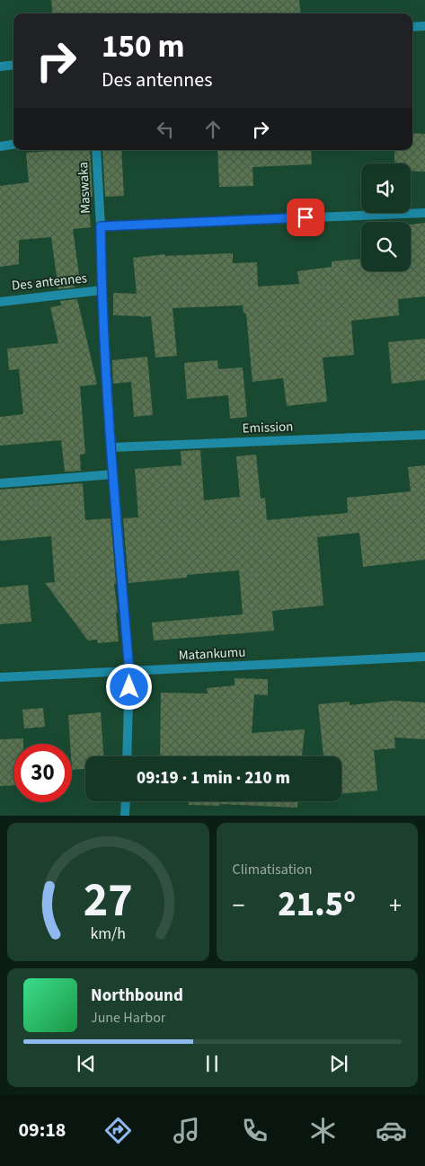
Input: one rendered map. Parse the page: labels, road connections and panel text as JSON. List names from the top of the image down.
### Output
{
  "streets": {
    "street": [
      "Maswaka",
      "Des antennes",
      "Emission",
      "Matankumu"
    ]
  },
  "crossings": [
    ["Maswaka", "Des antennes"],
    ["Maswaka", "Emission"],
    ["Maswaka", "Matankumu"]
  ],
  "page": {
    "turn": ["150 m", "Des antennes"],
    "limit": "30",
    "trip": "09:19 · 1 min · 210 m",
    "tile": "Climatisation",
    "heat": ["−", "21.5°", "+"],
    "song": ["Northbound", "June Harbor"],
    "tabs": "09:18",
    "gauge": ["27", "km/h"]
  }
}
